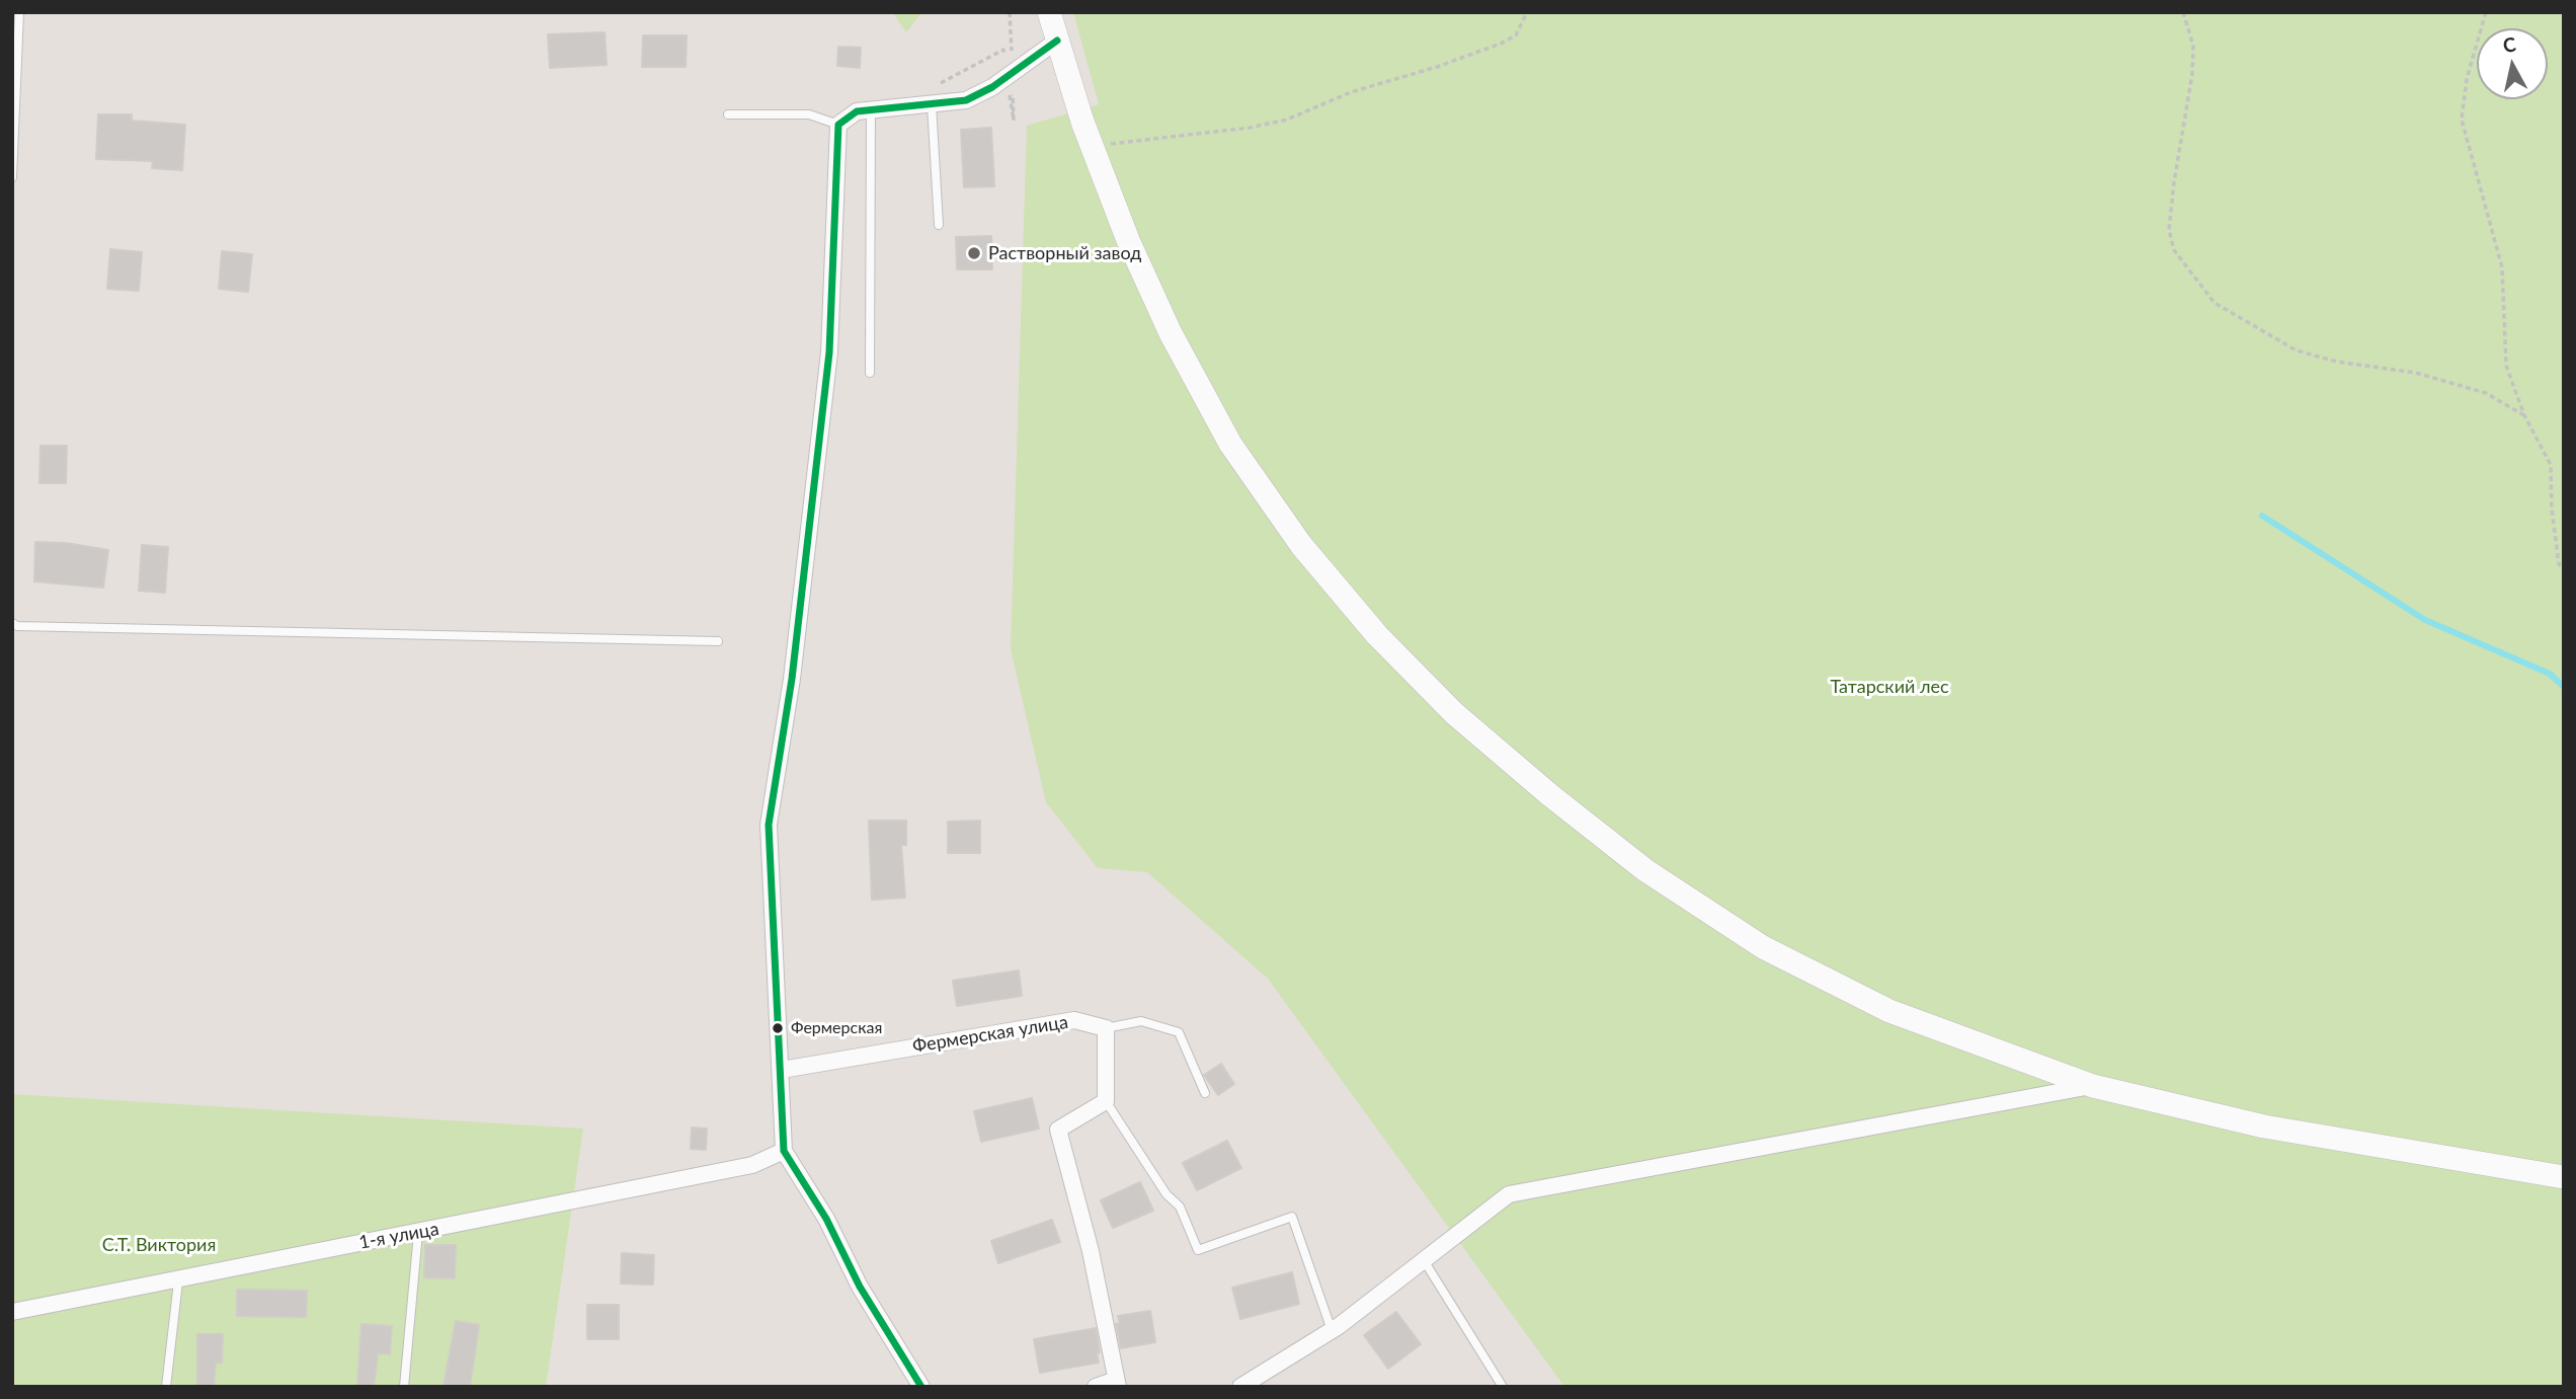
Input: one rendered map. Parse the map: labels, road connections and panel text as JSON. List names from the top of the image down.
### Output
{
  "streets": {
    "street": ["Фермерская улица", "1-я улица"]
  },
  "parks": ["Татарский лес", "С.Т. Виктория"],
  "places": ["Растворный завод", "Фермерская"],
  "north": "top"
}
